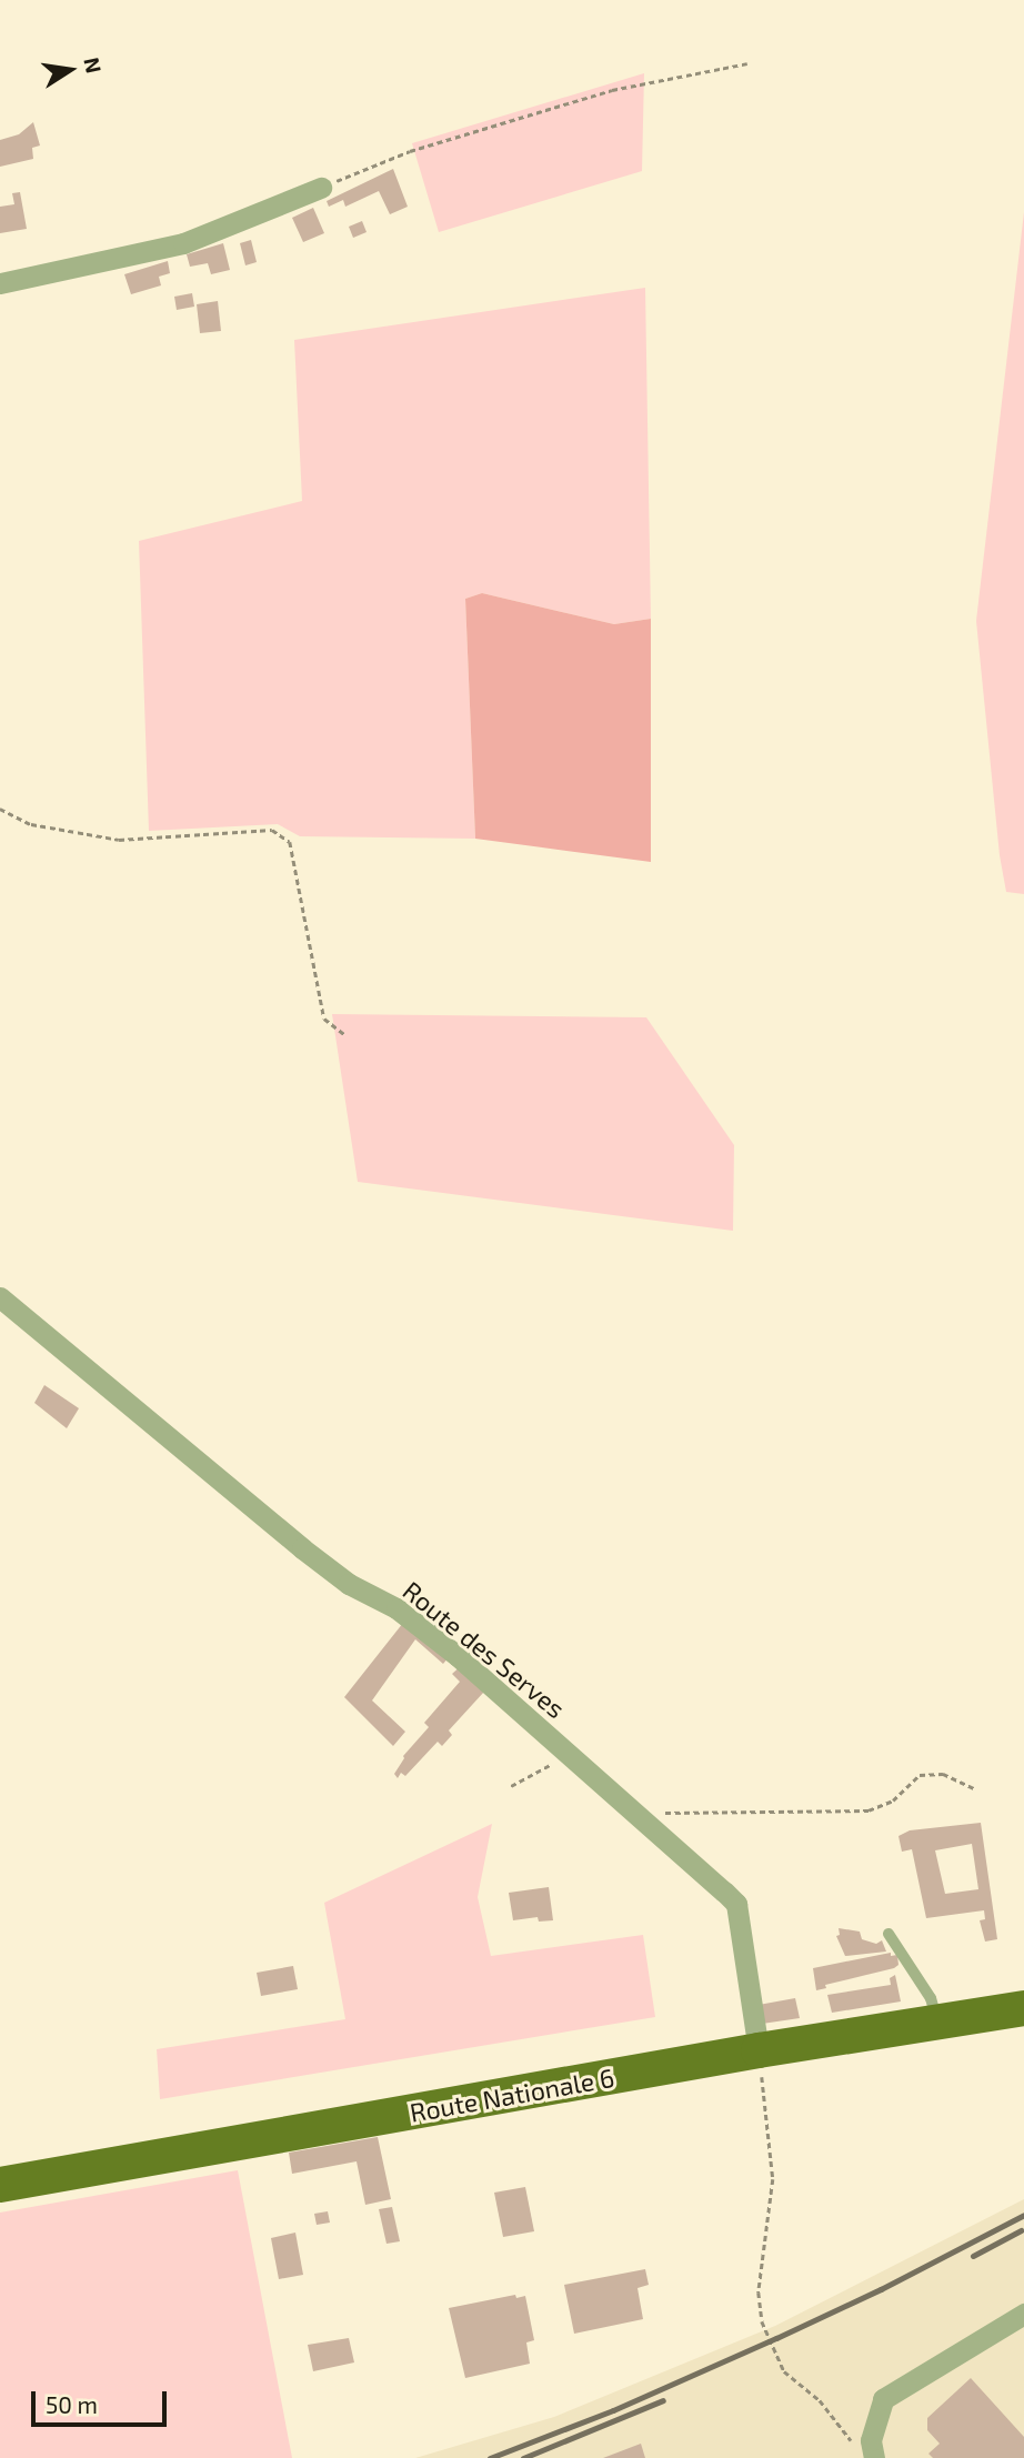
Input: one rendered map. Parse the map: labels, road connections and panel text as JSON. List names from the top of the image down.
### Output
{
  "streets": {
    "main road": ["Route Nationale 6"],
    "street": ["Route des Serves"]
  },
  "crossings": [
    ["Route des Serves", "Route Nationale 6"]
  ],
  "scale_bar": "50 m",
  "north": "right"
}
